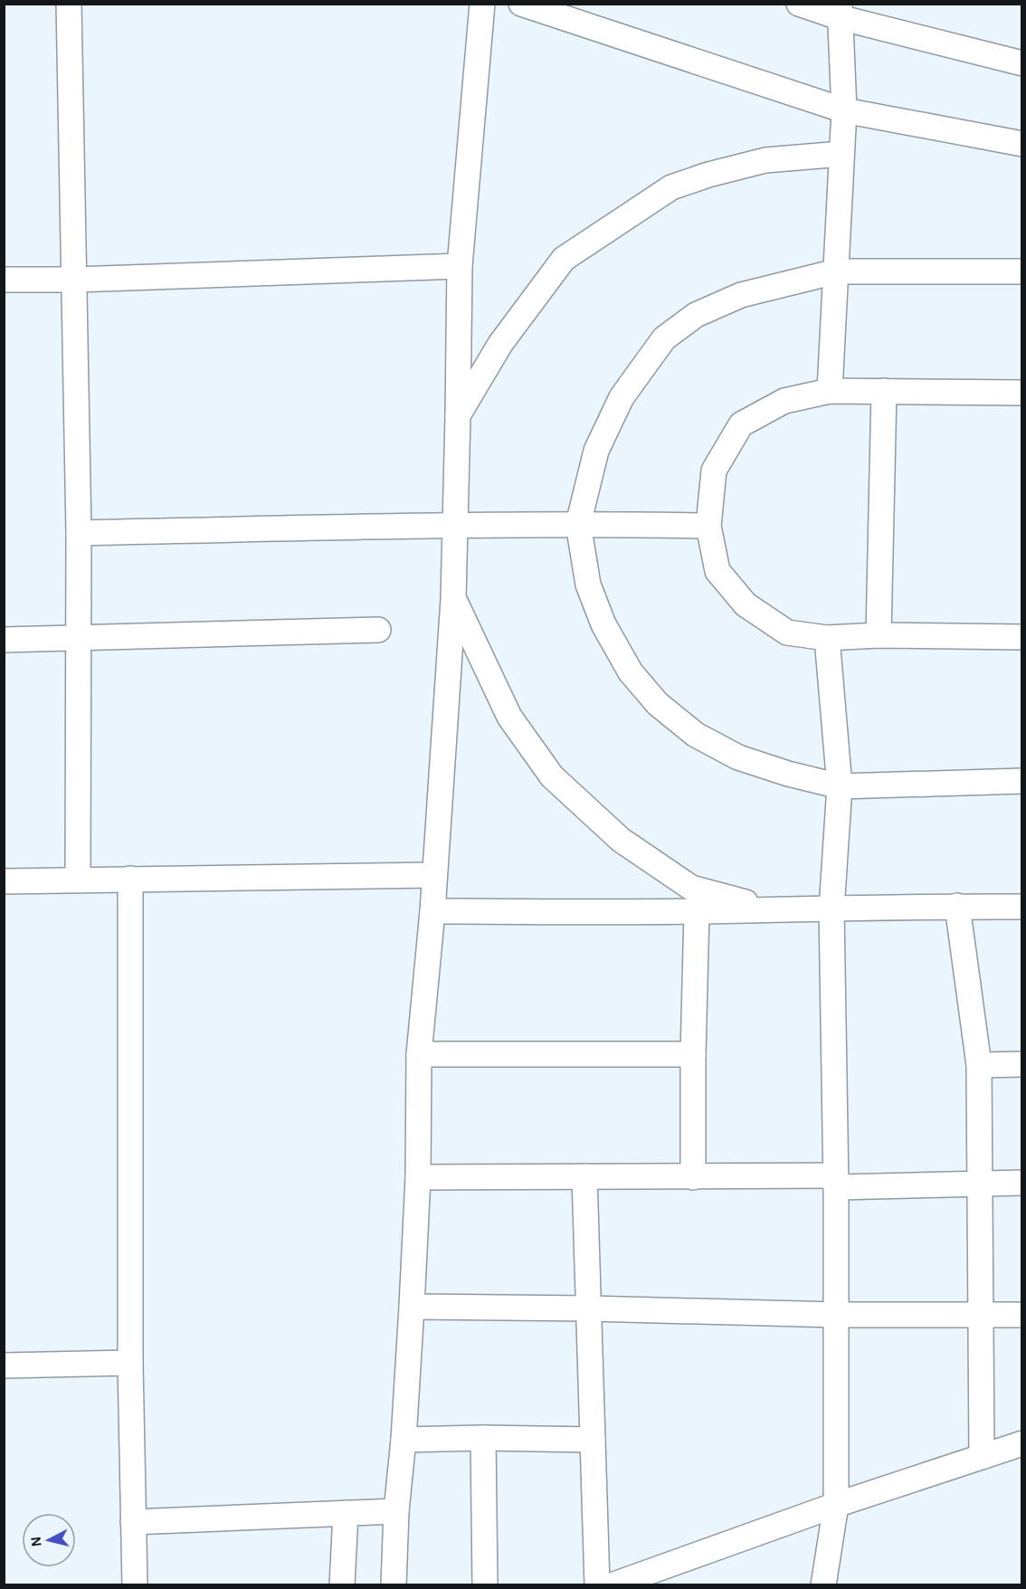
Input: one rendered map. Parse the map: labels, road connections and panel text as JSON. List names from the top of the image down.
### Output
{
  "north": "left"
}
